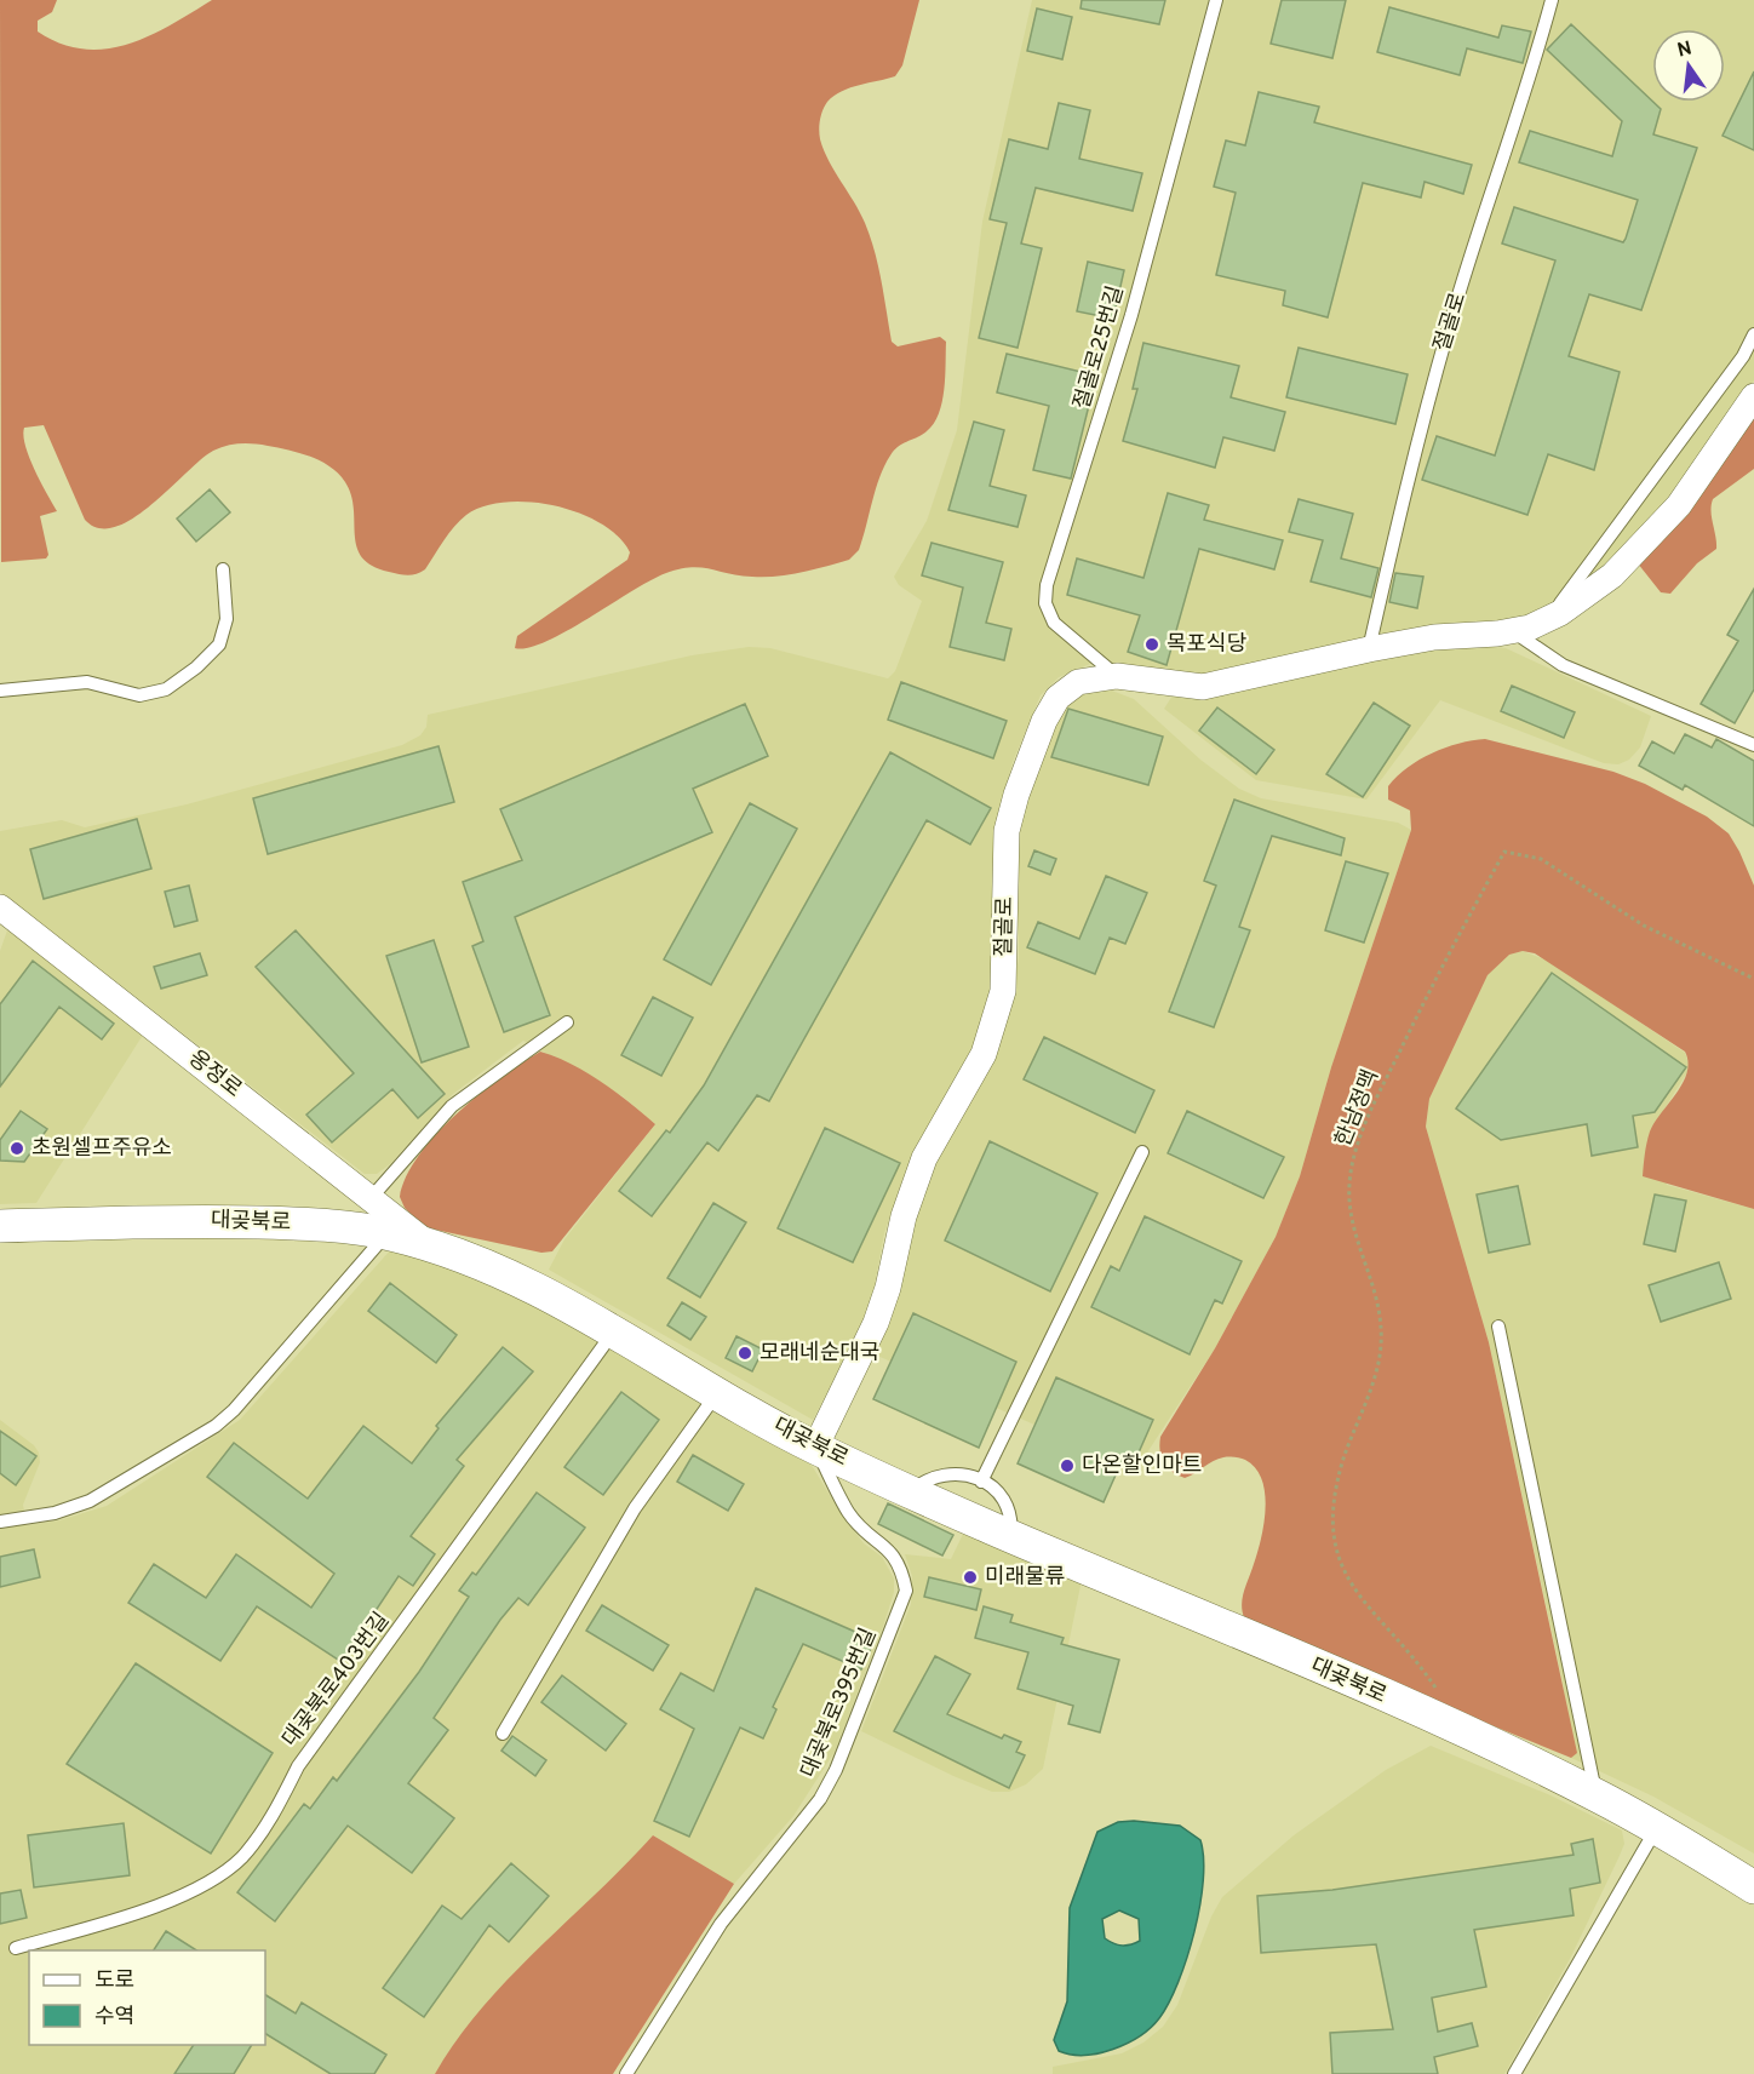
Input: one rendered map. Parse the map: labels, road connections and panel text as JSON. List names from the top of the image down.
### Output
{
  "streets": {
    "street": ["절골로", "옹정로", "대곶북로"],
    "lane": ["절골로25번길", "대곶북로403번길", "대곶북로395번길"],
    "path": ["한남정맥"]
  },
  "crossings": [
    ["절골로", "절골로25번길"],
    ["절골로", "대곶북로"],
    ["절골로", "대곶북로395번길"],
    ["옹정로", "대곶북로"],
    ["한남정맥", "대곶북로"],
    ["대곶북로", "대곶북로403번길"],
    ["대곶북로", "대곶북로395번길"]
  ],
  "places": [
    "목포식당",
    "초원셀프주유소",
    "모래네순대국",
    "다온할인마트",
    "미래물류"
  ],
  "legend": ["도로", "수역"],
  "north": "top"
}
